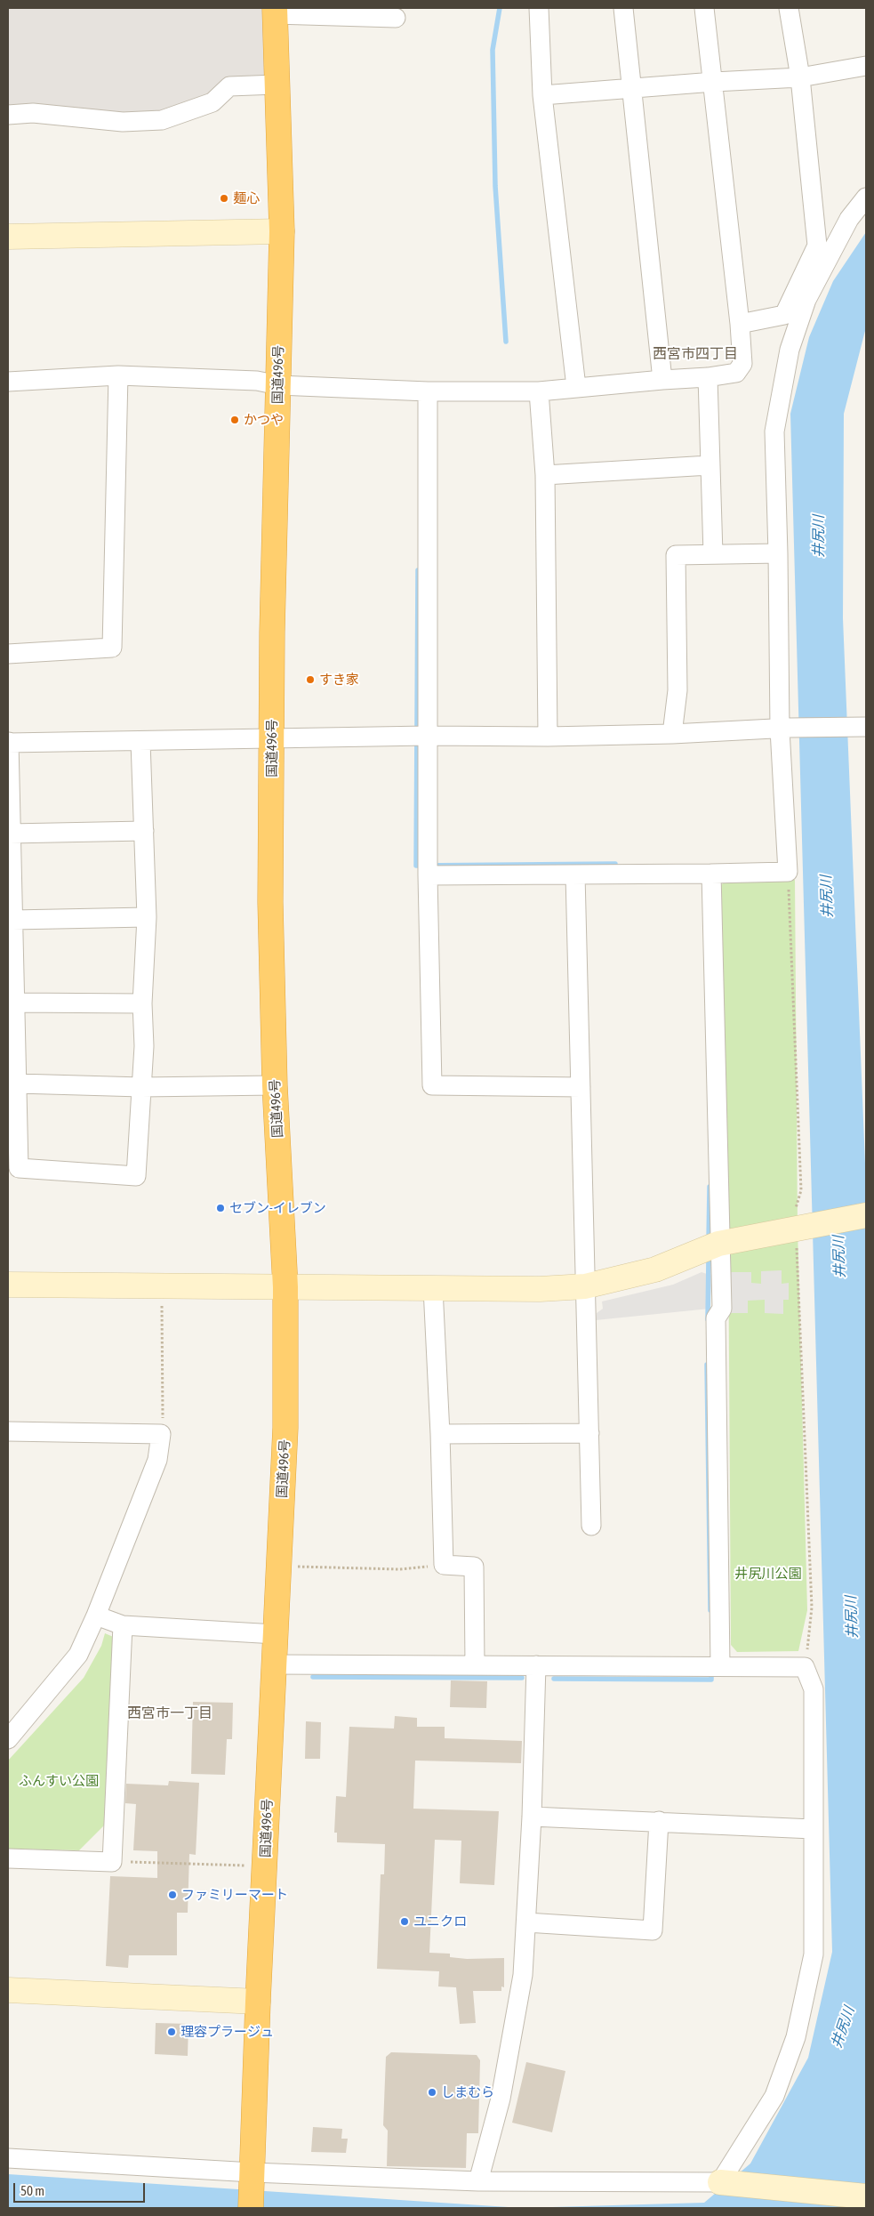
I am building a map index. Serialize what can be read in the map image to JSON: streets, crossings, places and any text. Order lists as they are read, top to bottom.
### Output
{
  "streets": {
    "highway": ["国道496号"]
  },
  "districts": ["西宮市四丁目", "西宮市一丁目"],
  "water": ["井尻川"],
  "parks": ["井尻川公園", "ふんすい公園"],
  "places": [
    "麺心",
    "かつや",
    "すき家",
    "セブン-イレブン",
    "ファミリーマート",
    "ユニクロ",
    "理容プラージュ",
    "しまむら"
  ],
  "scale_bar": "50 m"
}
